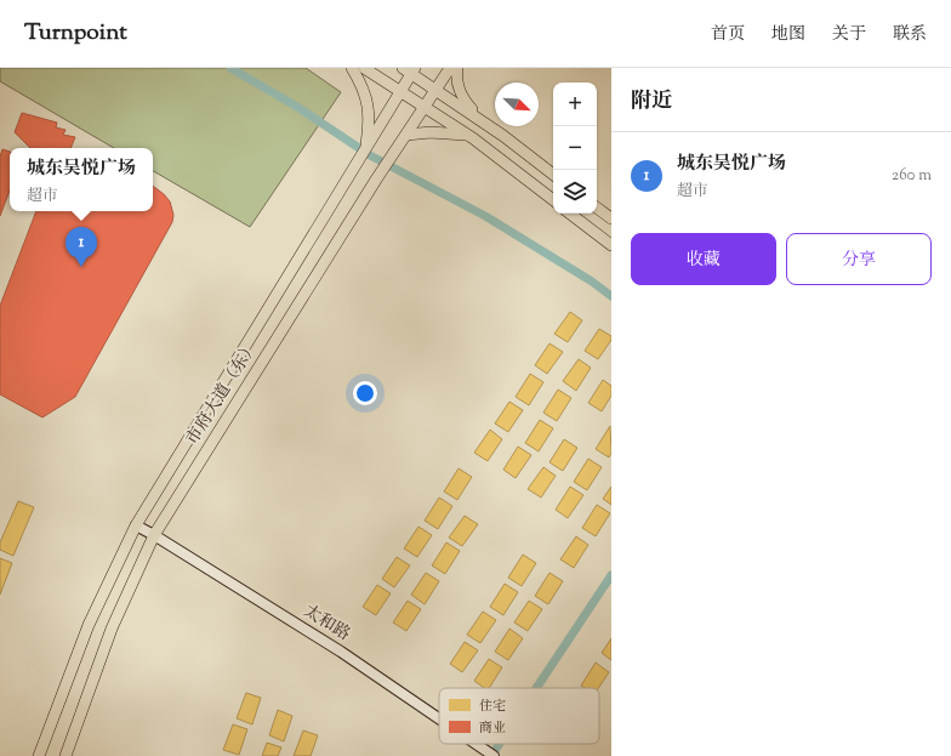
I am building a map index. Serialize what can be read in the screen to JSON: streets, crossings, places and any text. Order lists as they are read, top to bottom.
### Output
{
  "streets": {
    "main road": ["市府大道（东）"],
    "street": ["太和路"]
  },
  "crossings": [
    ["市府大道（东）", "太和路"]
  ],
  "legend": ["住宅", "商业"],
  "north": "bottom right",
  "page": {
    "header": "Turnpoint",
    "nav": [
      "首页",
      "地图",
      "关于",
      "联系"
    ],
    "heading": "附近",
    "map_buttons": ["+", "−"],
    "list": [
      {
        "mark": "1",
        "name": "城东吴悦广场",
        "note": "超市",
        "value": "260 m"
      }
    ],
    "popup": ["城东吴悦广场", "超市"],
    "buttons": ["收藏", "分享"],
    "pins": "1"
  }
}
